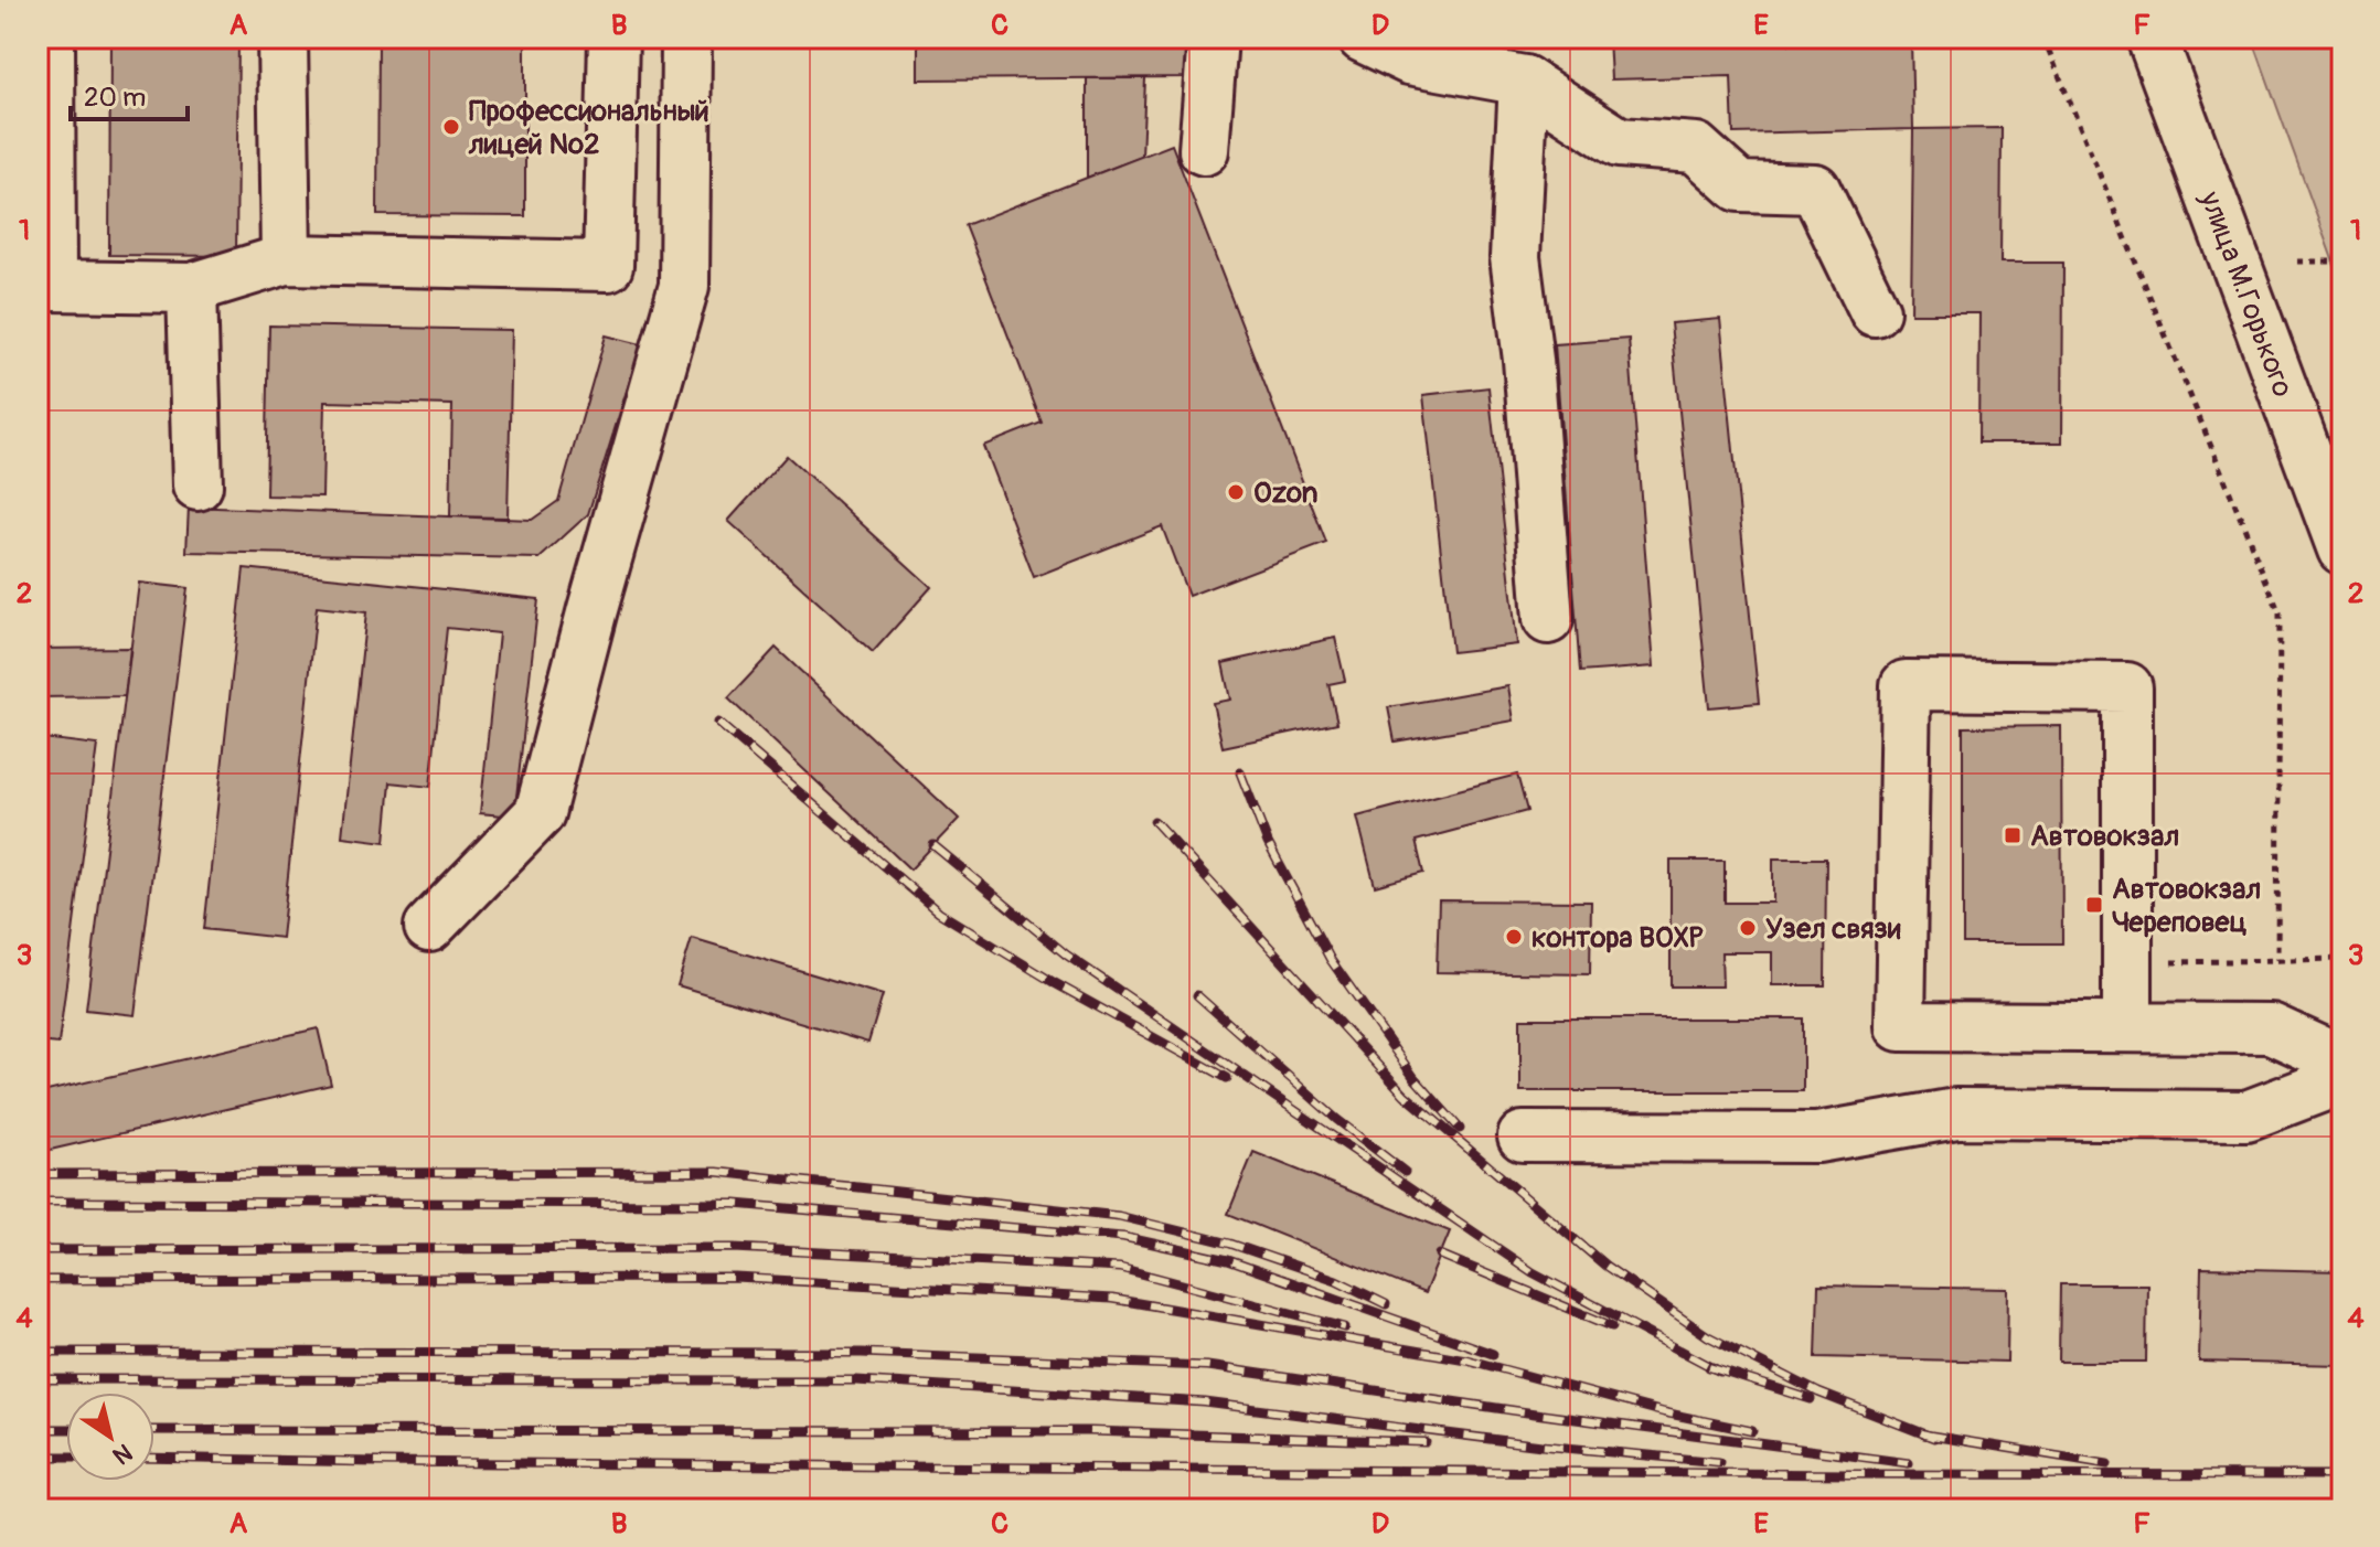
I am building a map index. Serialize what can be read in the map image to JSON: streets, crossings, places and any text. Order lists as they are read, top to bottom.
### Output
{
  "streets": {
    "street": ["улица М.Горького"]
  },
  "places": {
    "other": [
      "Профессиональный лицей №2",
      "Ozon",
      "Узел связи",
      "контора ВОХР"
    ],
    "transit": ["Автовокзал", "Автовокзал Череповец"]
  },
  "scale_bar": "20 m",
  "north": "bottom right",
  "grid": {
    "columns": [
      "A",
      "B",
      "C",
      "D",
      "E",
      "F"
    ],
    "rows": [
      "1",
      "2",
      "3",
      "4"
    ]
  }
}
